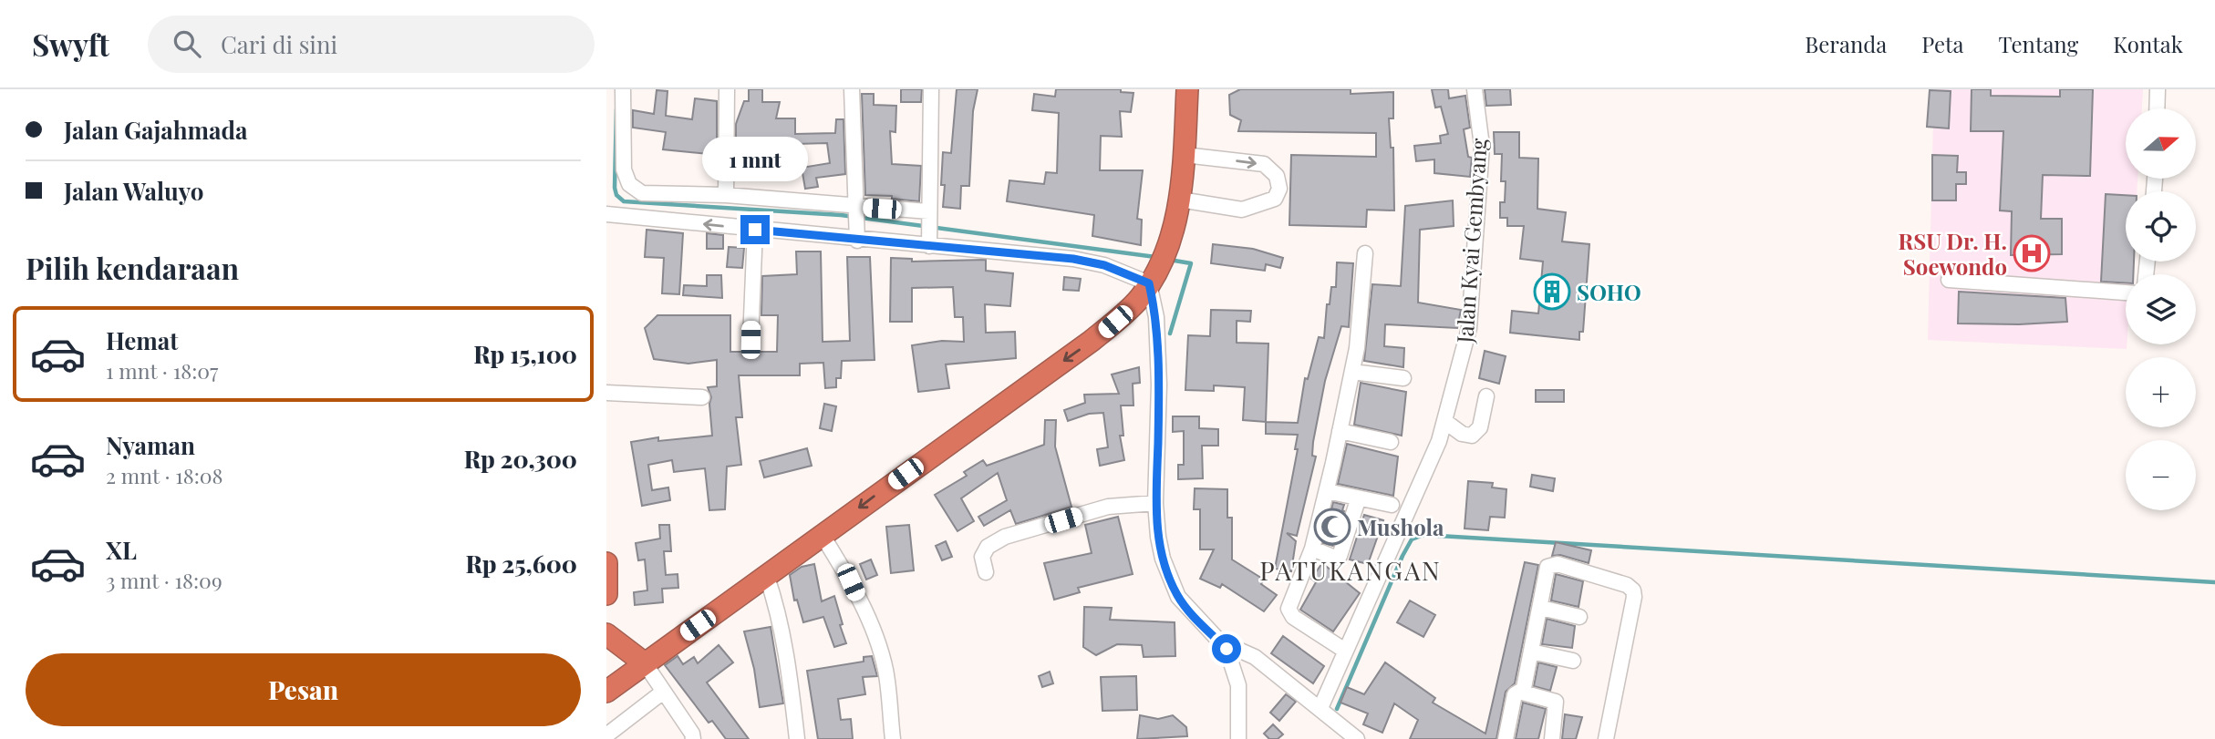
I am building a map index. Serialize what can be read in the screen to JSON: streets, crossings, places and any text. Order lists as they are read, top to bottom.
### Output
{
  "streets": {
    "street": ["Jalan Kyai Gembyang"]
  },
  "districts": ["PATUKANGAN"],
  "places": {
    "hospital": ["RSU Dr. H. Soewondo"],
    "building": ["SOHO"],
    "mosque": ["Mushola"]
  },
  "north": "right",
  "page": {
    "header": "Swyft",
    "search": "Cari di sini",
    "nav": [
      "Beranda",
      "Peta",
      "Tentang",
      "Kontak"
    ],
    "banner": ["Jalan Gajahmada", "Jalan Waluyo"],
    "map_buttons": ["+", "−"],
    "bubble": "1 mnt",
    "heading": "Pilih kendaraan",
    "list": [
      {
        "name": "Hemat",
        "note": "1 mnt · 18:07",
        "value": "Rp 15,100"
      },
      {
        "name": "Nyaman",
        "note": "2 mnt · 18:08",
        "value": "Rp 20,300"
      },
      {
        "name": "XL",
        "note": "3 mnt · 18:09",
        "value": "Rp 25,600"
      }
    ],
    "buttons": "Pesan"
  }
}
